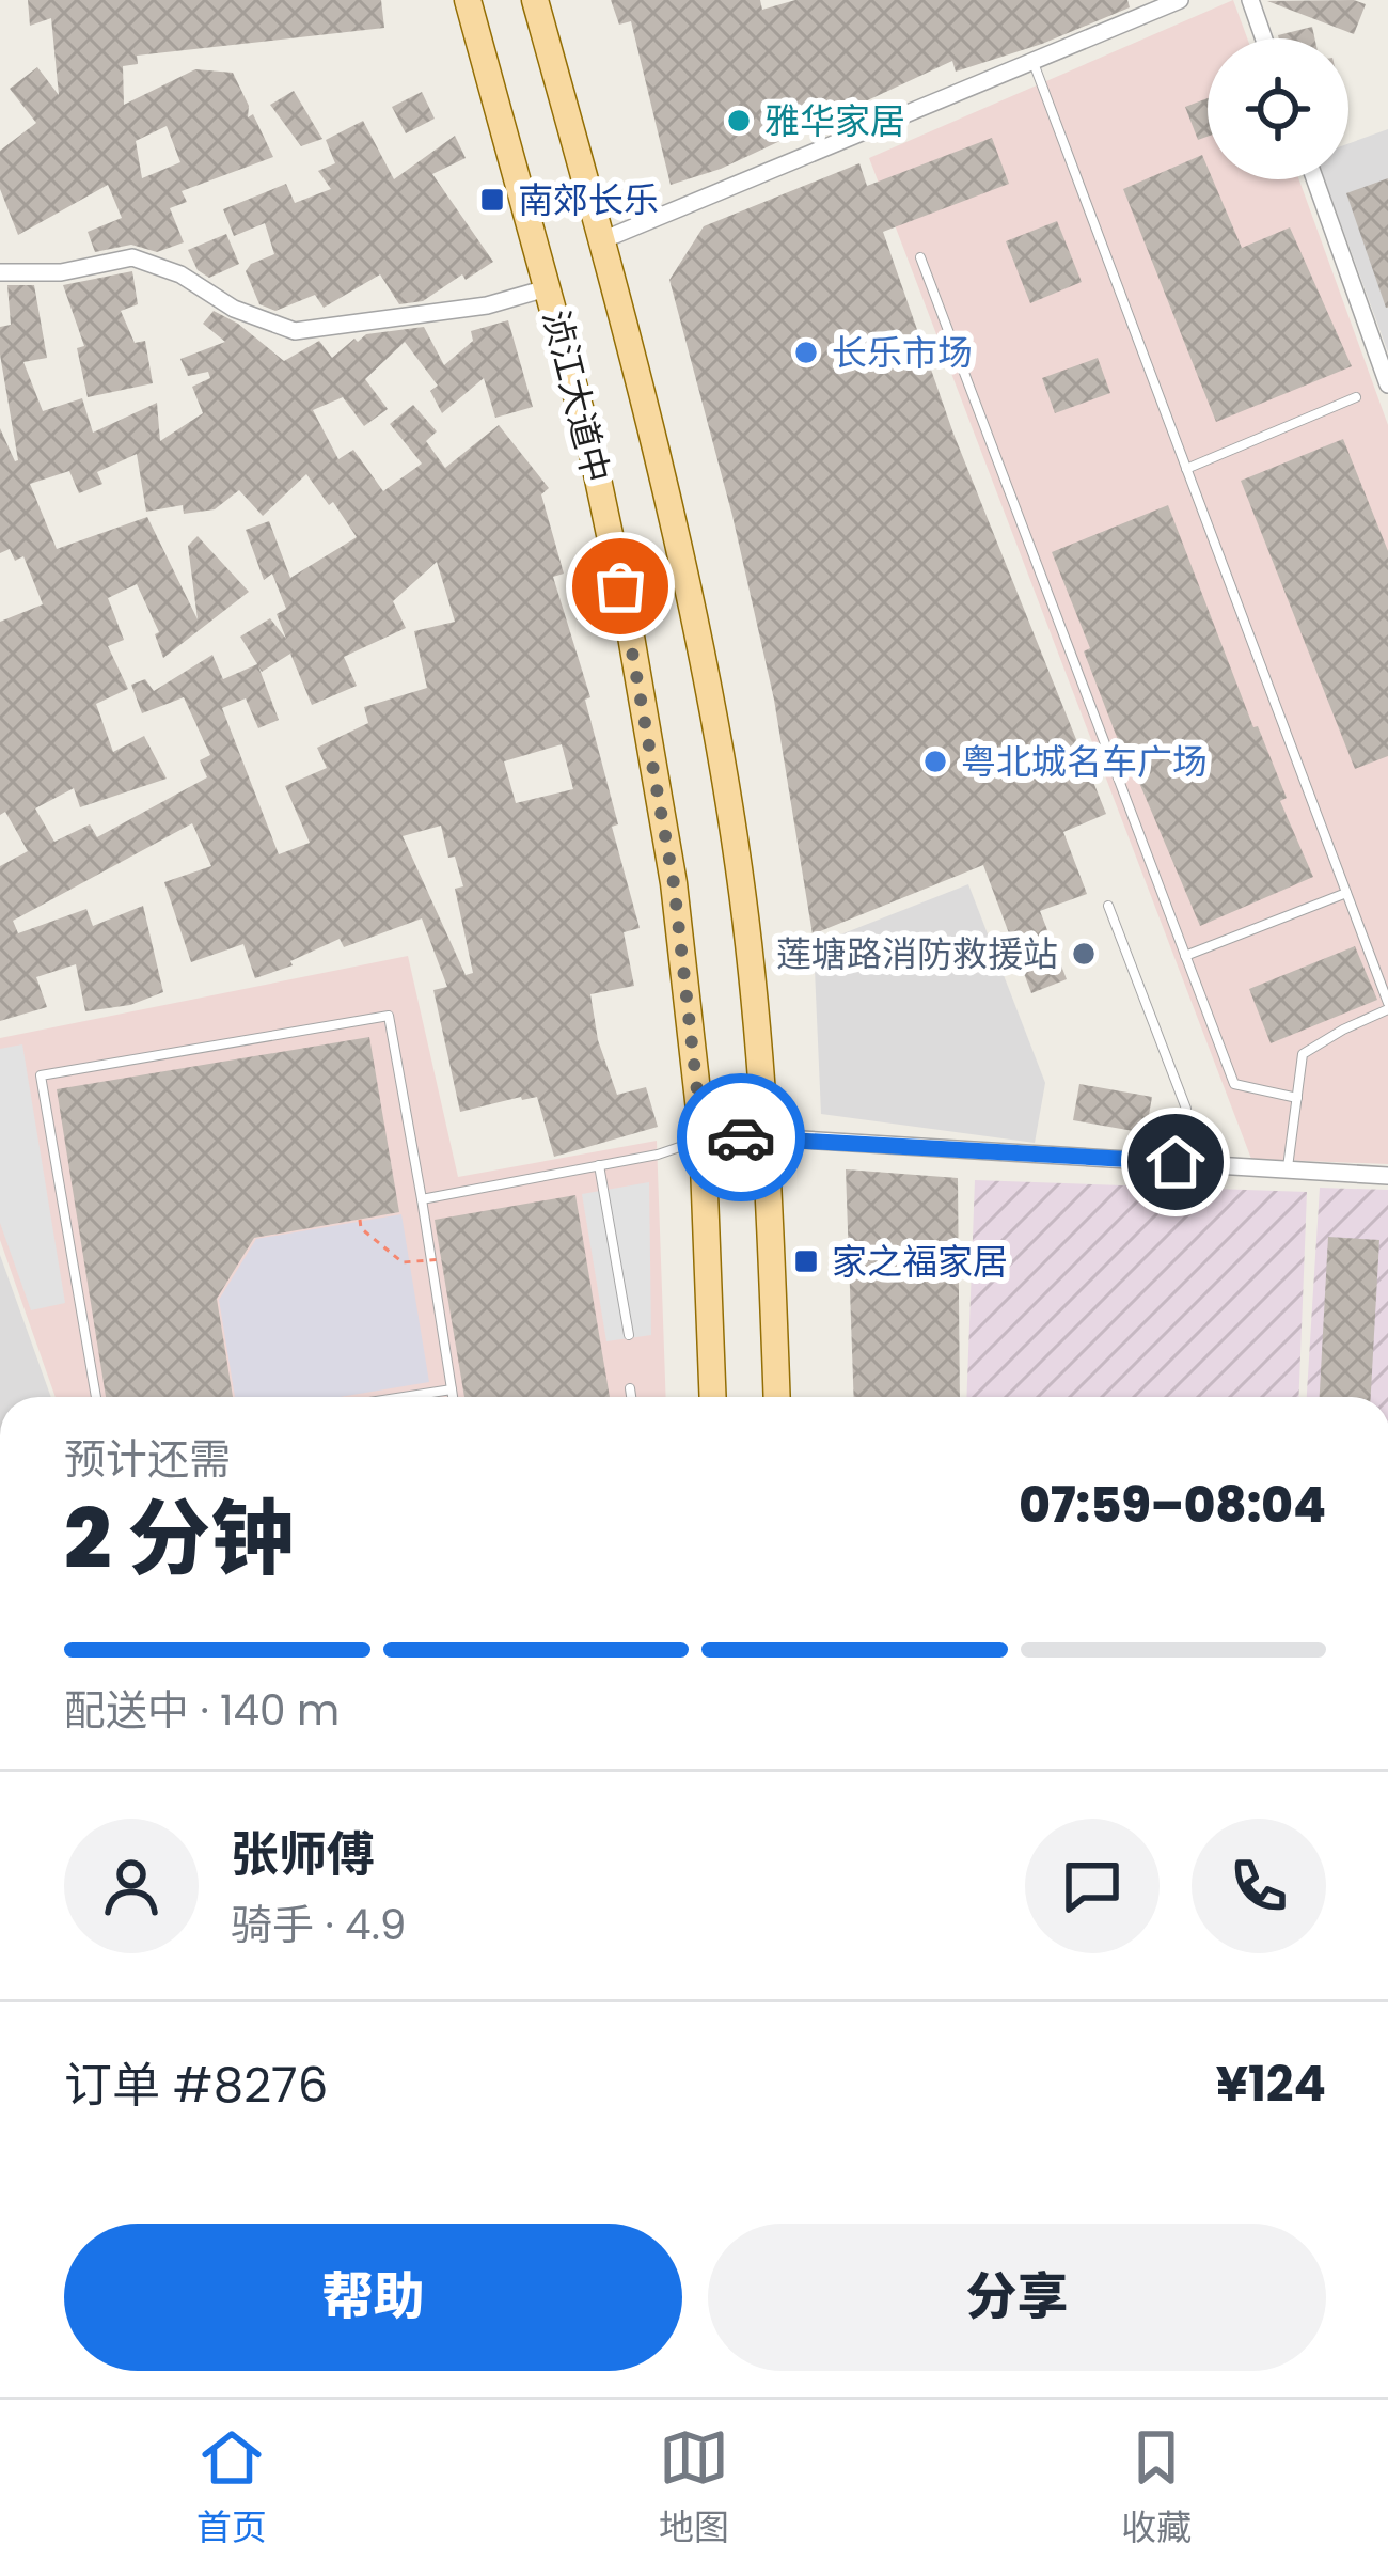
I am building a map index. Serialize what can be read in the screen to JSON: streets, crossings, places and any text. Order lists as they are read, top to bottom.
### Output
{
  "streets": {
    "main road": ["浈江大道中"]
  },
  "places": {
    "other": [
      "雅华家居",
      "长乐市场",
      "粤北城名车广场",
      "莲塘路消防救援站"
    ],
    "transit": ["南郊长乐", "家之福家居"]
  },
  "page": {
    "heading": ["2 分钟", "预计还需", "07:59–08:04"],
    "panel": [
      "张师傅",
      "骑手 · 4.9",
      "订单 #8276",
      "¥124"
    ],
    "bar": "配送中 · 140 m",
    "buttons": ["帮助", "分享"],
    "tabs": ["首页", "地图", "收藏"]
  }
}
